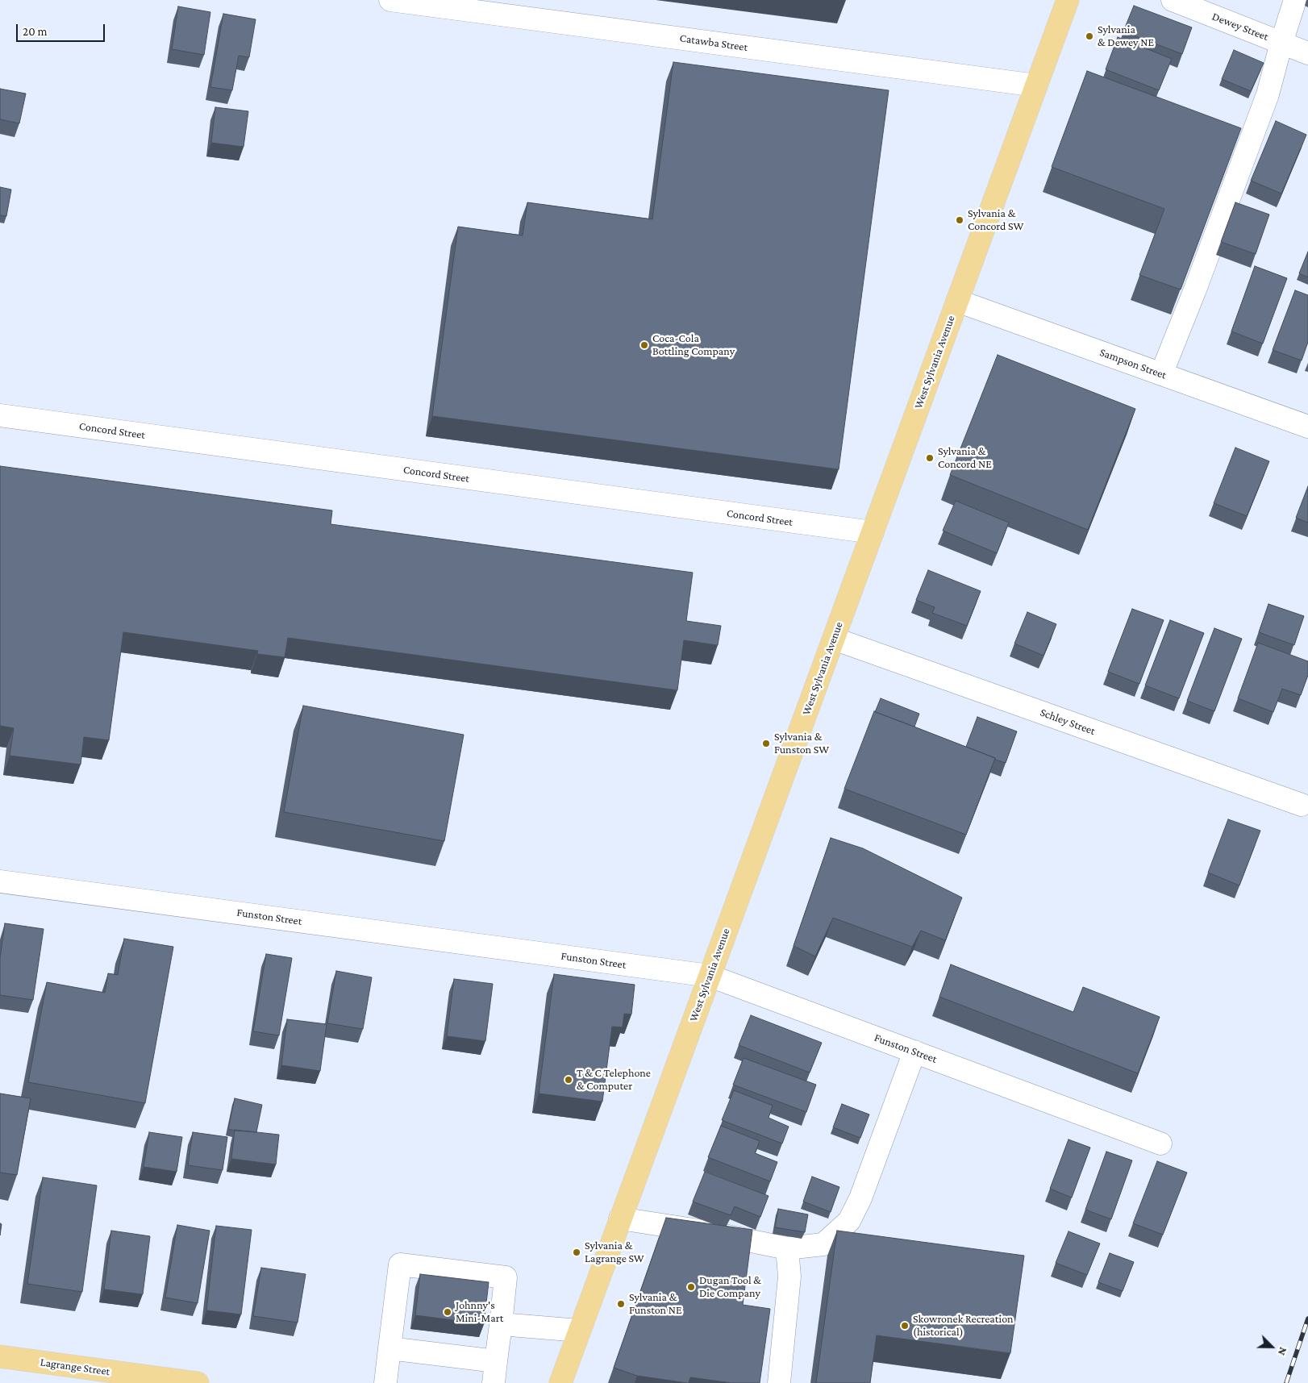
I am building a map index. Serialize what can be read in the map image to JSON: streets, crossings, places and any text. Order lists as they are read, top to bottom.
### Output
{
  "streets": {
    "main road": ["West Sylvania Avenue", "Lagrange Street"],
    "street": [
      "Dewey Street",
      "Catawba Street",
      "Sampson Street",
      "Concord Street",
      "Schley Street",
      "Funston Street"
    ]
  },
  "crossings": [
    ["Catawba Street", "West Sylvania Avenue"],
    ["West Sylvania Avenue", "Sampson Street"],
    ["West Sylvania Avenue", "Concord Street"],
    ["West Sylvania Avenue", "Schley Street"],
    ["West Sylvania Avenue", "Funston Street"]
  ],
  "places": [
    "Sylvania & Dewey NE",
    "Sylvania & Concord SW",
    "Coca-Cola Bottling Company",
    "Sylvania & Concord NE",
    "Sylvania & Funston SW",
    "T & C Telephone & Computer",
    "Sylvania & Lagrange SW",
    "Dugan Tool & Die Company",
    "Sylvania & Funston NE",
    "Johnny's Mini-Mart",
    "Skowronek Recreation (historical)"
  ],
  "scale_bar": "20 m",
  "north": "bottom right"
}
